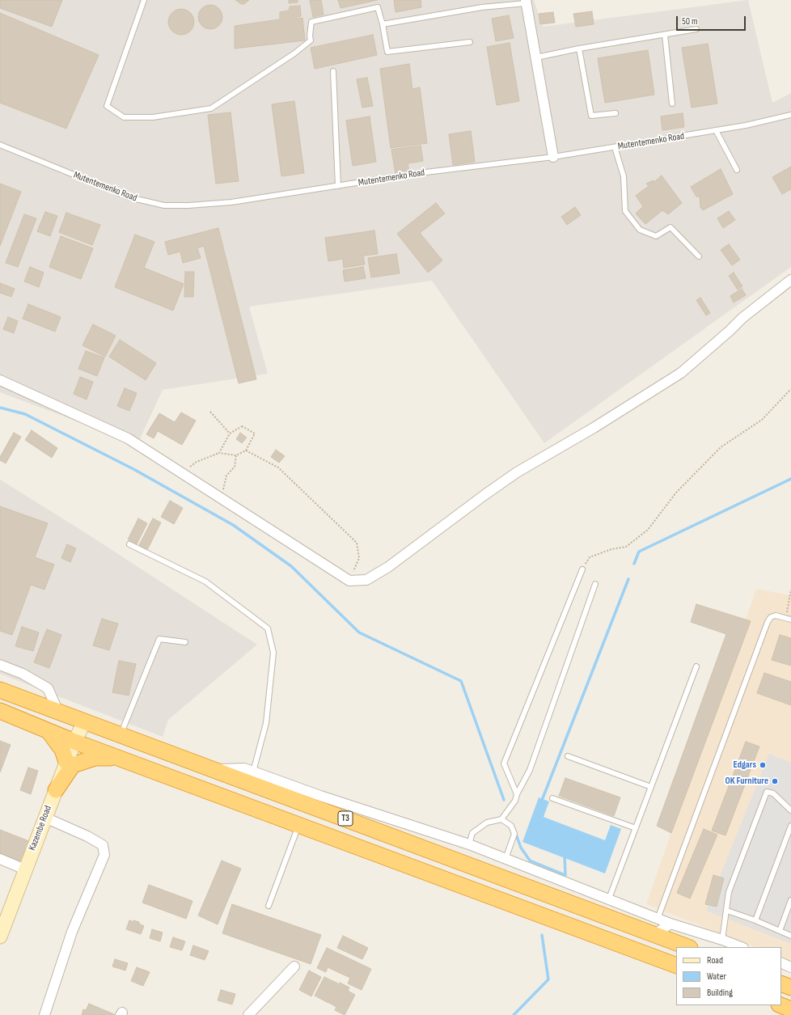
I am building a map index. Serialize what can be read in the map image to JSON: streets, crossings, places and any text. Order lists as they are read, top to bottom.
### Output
{
  "streets": {
    "highway": ["T3"],
    "main road": ["Kazembe Road"],
    "lane": ["Mutentemenko Road"]
  },
  "crossings": [
    ["T3", "Kazembe Road"]
  ],
  "places": ["Edgars", "OK Furniture"],
  "legend": ["Road", "Water", "Building"],
  "scale_bar": "50 m"
}
